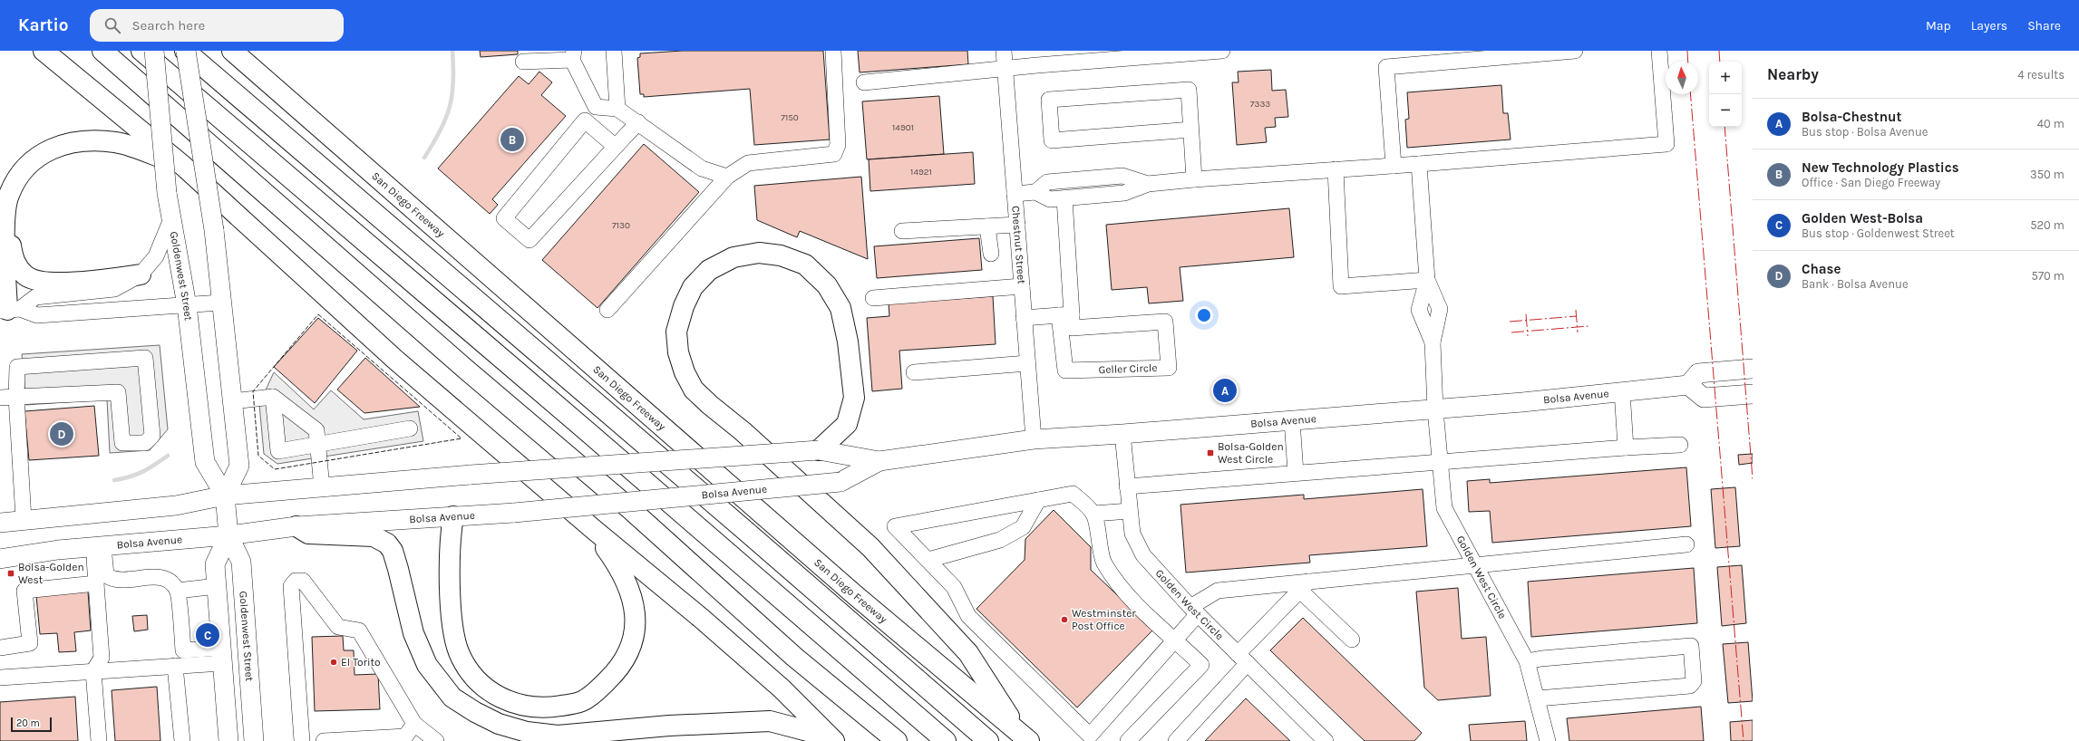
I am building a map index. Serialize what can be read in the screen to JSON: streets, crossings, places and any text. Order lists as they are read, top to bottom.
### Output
{
  "streets": {
    "highway": ["San Diego Freeway"],
    "main road": ["Goldenwest Street", "Bolsa Avenue"],
    "street": ["Chestnut Street", "Geller Circle", "Golden West Circle"]
  },
  "crossings": [
    ["Chestnut Street", "Bolsa Avenue"],
    ["Goldenwest Street", "Bolsa Avenue"],
    ["Bolsa Avenue", "Golden West Circle"]
  ],
  "places": {
    "transit": ["Bolsa-Golden West Circle", "Bolsa-Golden West"],
    "other": ["Westminster Post Office", "El Torito"]
  },
  "house_numbers": [
    "7333",
    "7150",
    "14901",
    "14921",
    "7130"
  ],
  "scale_bar": "20 m",
  "north": "top",
  "page": {
    "header": "Kartio",
    "search": "Search here",
    "nav": ["Map", "Layers", "Share"],
    "heading": ["Nearby", "4 results"],
    "map_buttons": ["+", "−"],
    "list": [
      {
        "mark": "A",
        "name": "Bolsa-Chestnut",
        "note": "Bus stop · Bolsa Avenue",
        "value": "40 m"
      },
      {
        "mark": "B",
        "name": "New Technology Plastics",
        "note": "Office · San Diego Freeway",
        "value": "350 m"
      },
      {
        "mark": "C",
        "name": "Golden West-Bolsa",
        "note": "Bus stop · Goldenwest Street",
        "value": "520 m"
      },
      {
        "mark": "D",
        "name": "Chase",
        "note": "Bank · Bolsa Avenue",
        "value": "570 m"
      }
    ],
    "pins": [
      "B",
      "A",
      "D",
      "C"
    ],
    "scale": "20 m"
  }
}
